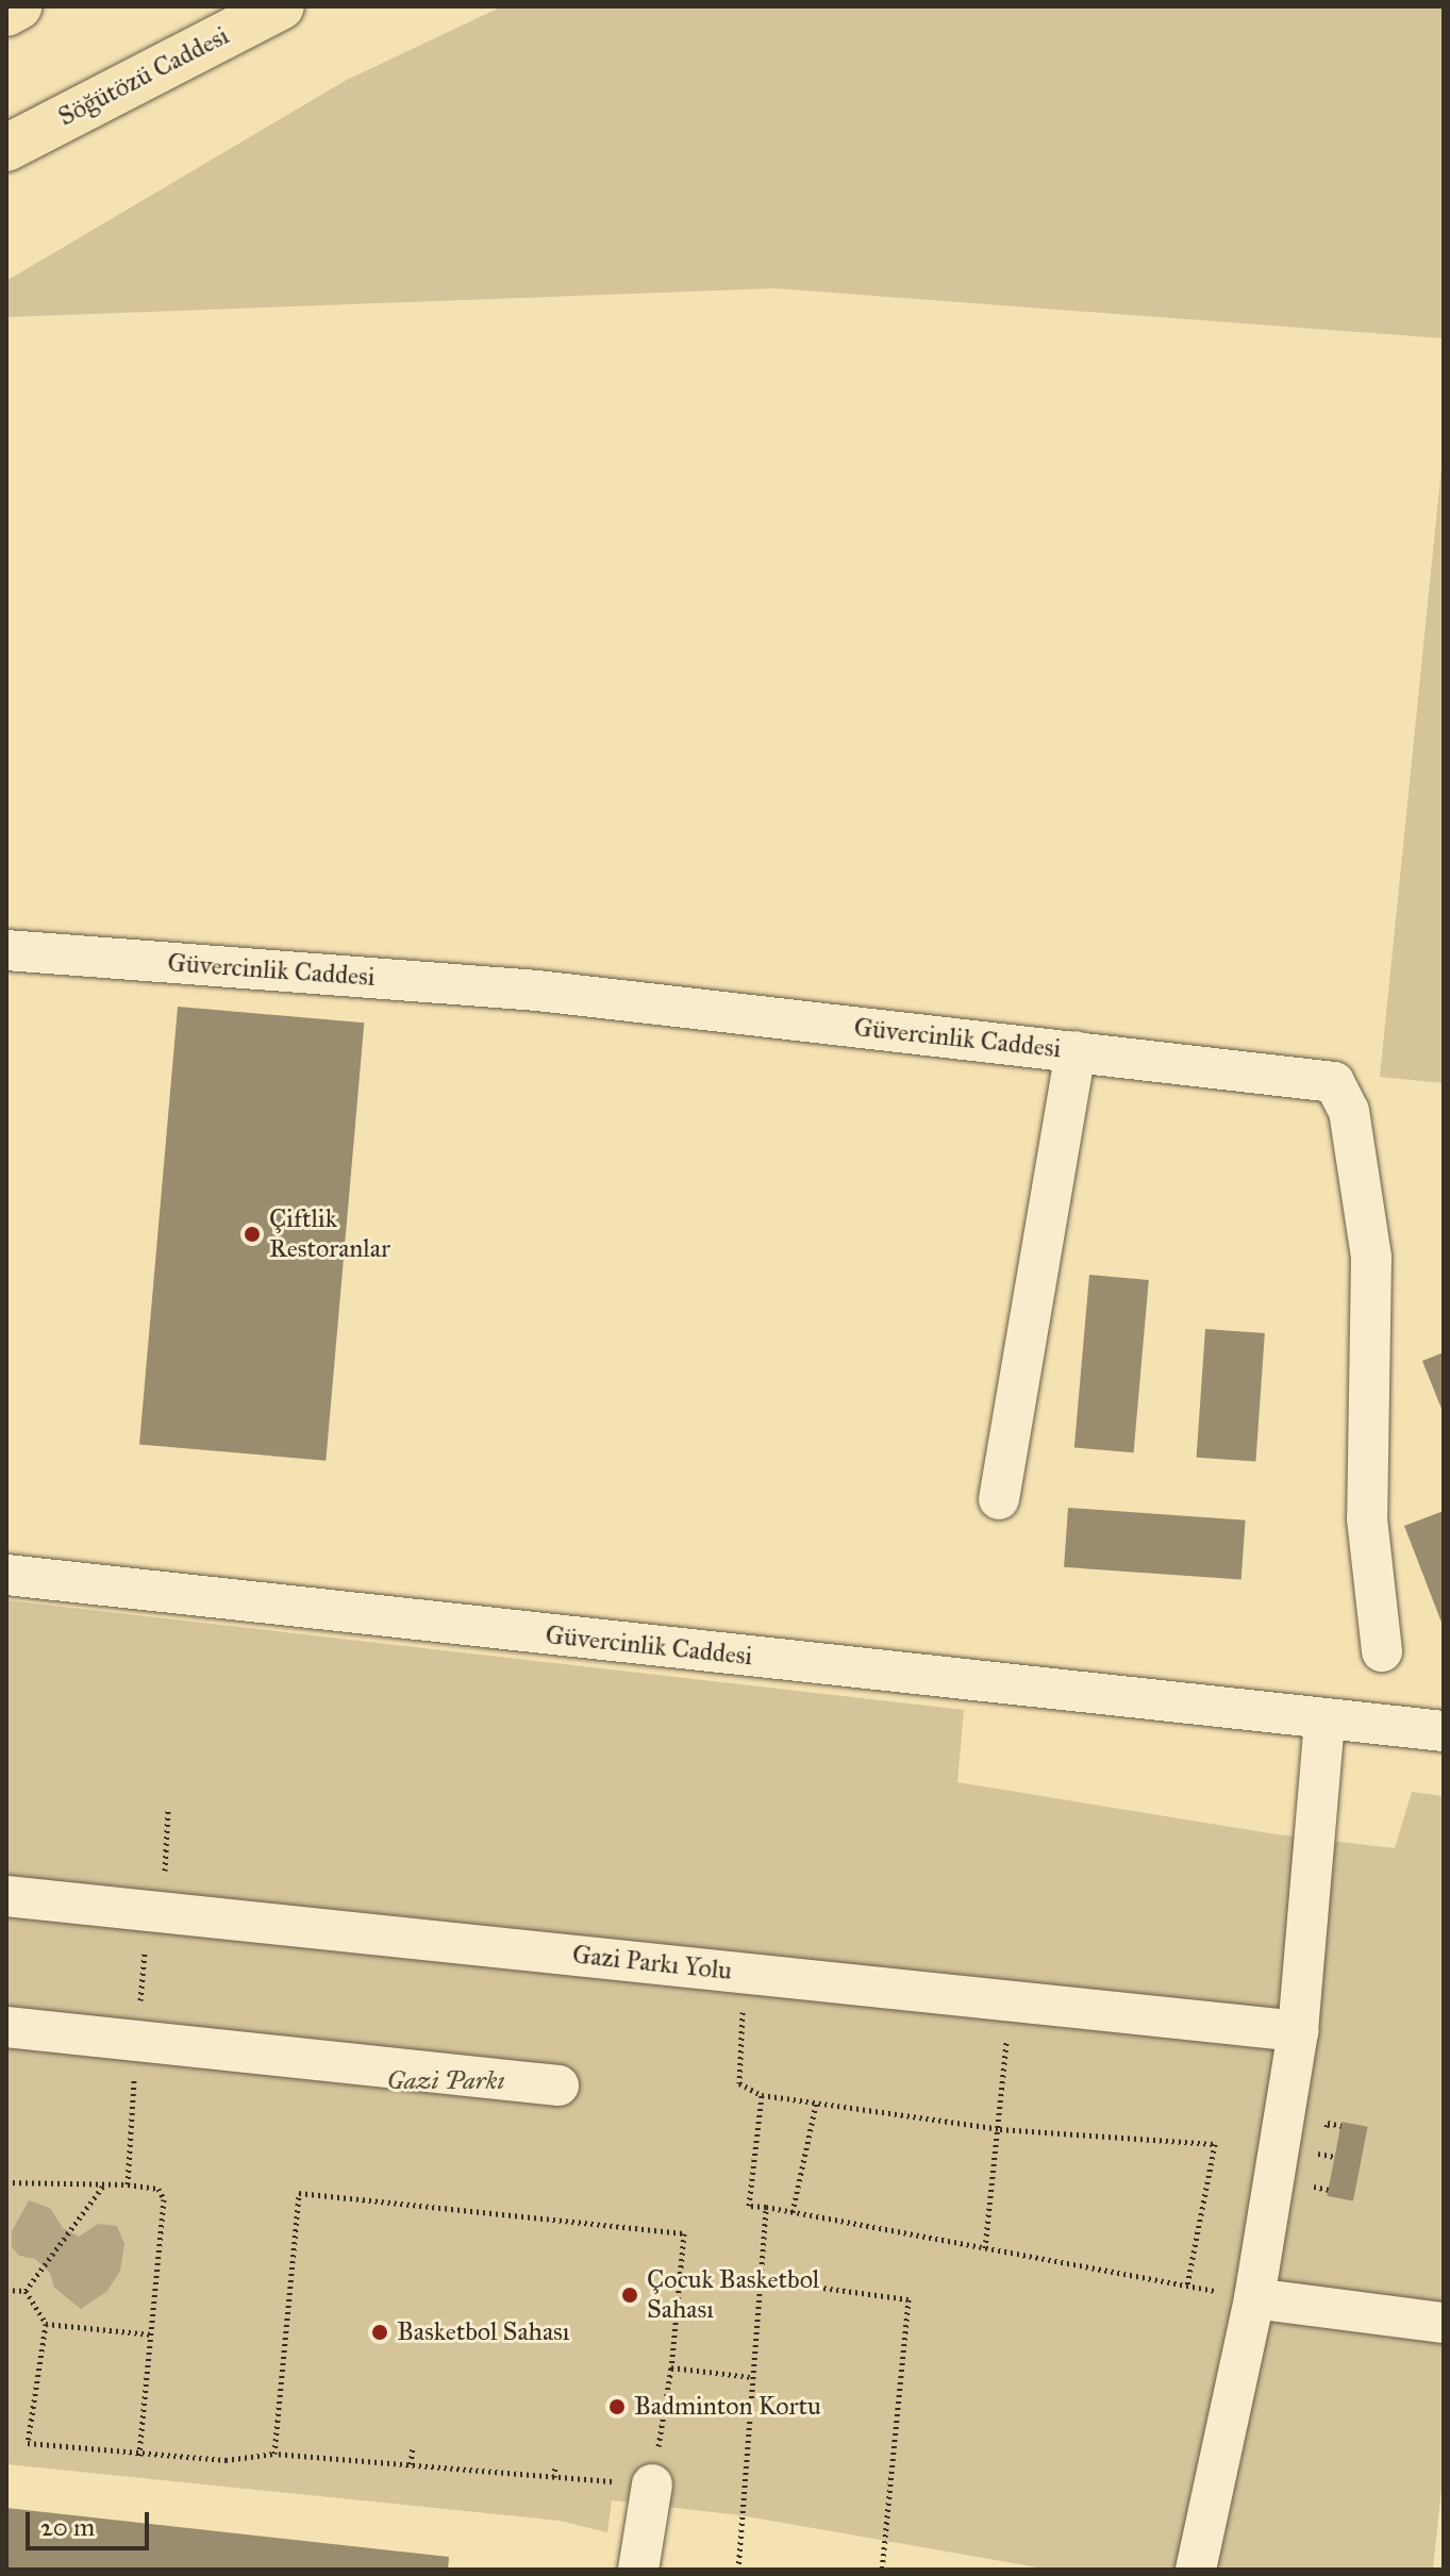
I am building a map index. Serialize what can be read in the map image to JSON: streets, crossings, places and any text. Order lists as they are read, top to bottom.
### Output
{
  "streets": {
    "main road": ["Söğütözü Caddesi"],
    "street": ["Güvercinlik Caddesi", "Gazi Parkı Yolu"]
  },
  "parks": ["Gazi Parkı"],
  "places": [
    "Çiftlik Restoranlar",
    "Çocuk Basketbol Sahası",
    "Basketbol Sahası",
    "Badminton Kortu"
  ],
  "scale_bar": "20 m"
}
